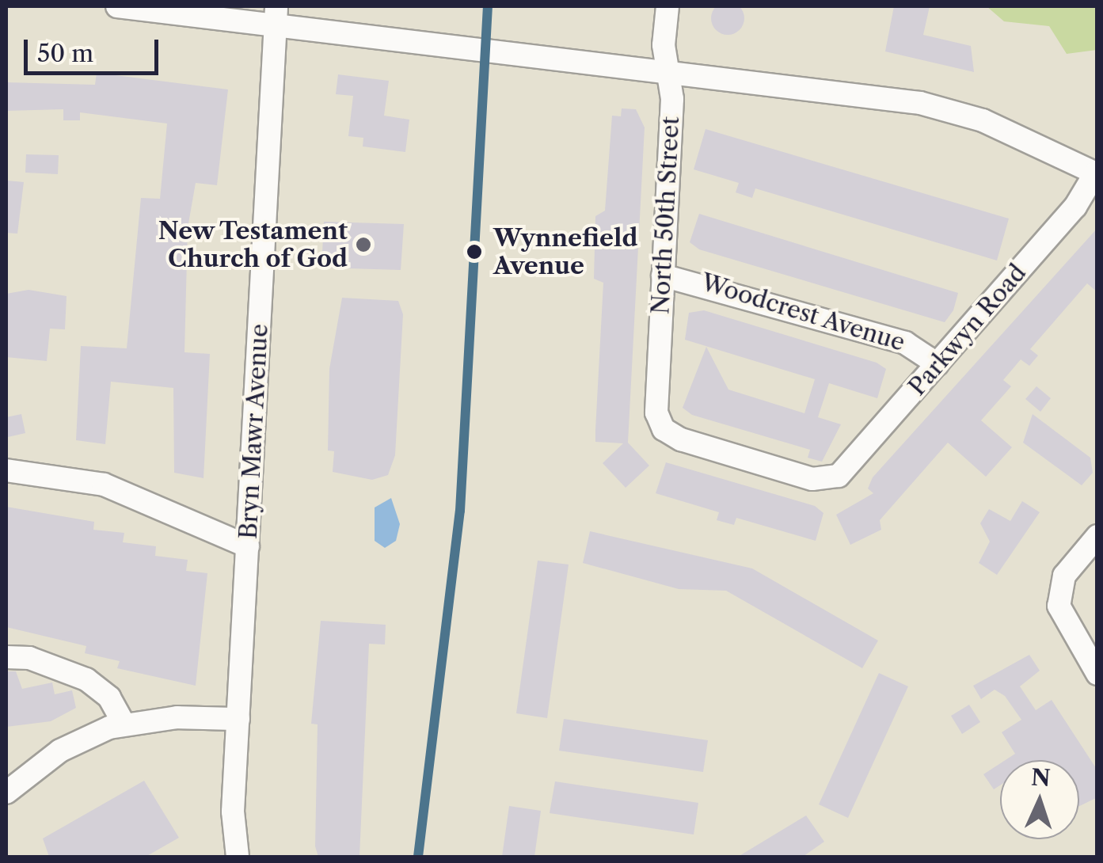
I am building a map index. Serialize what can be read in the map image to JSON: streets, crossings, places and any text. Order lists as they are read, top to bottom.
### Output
{
  "streets": {
    "street": [
      "North 50th Street",
      "Woodcrest Avenue",
      "Parkwyn Road",
      "Bryn Mawr Avenue"
    ]
  },
  "crossings": [
    ["North 50th Street", "Woodcrest Avenue"],
    ["North 50th Street", "Parkwyn Road"],
    ["Woodcrest Avenue", "Parkwyn Road"]
  ],
  "places": ["New Testament Church of God", "Wynnefield Avenue"],
  "scale_bar": "50 m",
  "north": "top"
}
